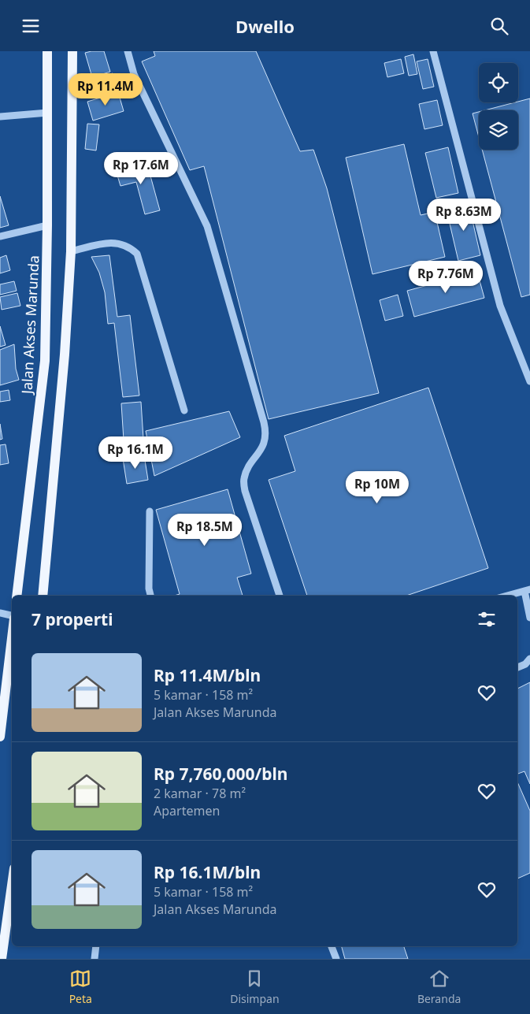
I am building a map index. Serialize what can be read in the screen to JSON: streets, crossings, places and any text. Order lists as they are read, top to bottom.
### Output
{
  "streets": {
    "main road": ["Jalan Akses Marunda"]
  },
  "page": {
    "header": "Dwello",
    "price": [
      "Rp 11.4M",
      "Rp 17.6M",
      "Rp 8.63M",
      "Rp 7.76M",
      "Rp 16.1M",
      "Rp 10M",
      "Rp 18.5M"
    ],
    "heading": "7 properti",
    "list": [
      {
        "name": "Rp 11.4M/bln",
        "note": "5 kamar · 158 m² · Jalan Akses Marunda"
      },
      {
        "name": "Rp 7,760,000/bln",
        "note": "2 kamar · 78 m² · Apartemen"
      },
      {
        "name": "Rp 16.1M/bln",
        "note": "5 kamar · 158 m² · Jalan Akses Marunda"
      }
    ],
    "tabs": ["Peta", "Disimpan", "Beranda"]
  }
}
